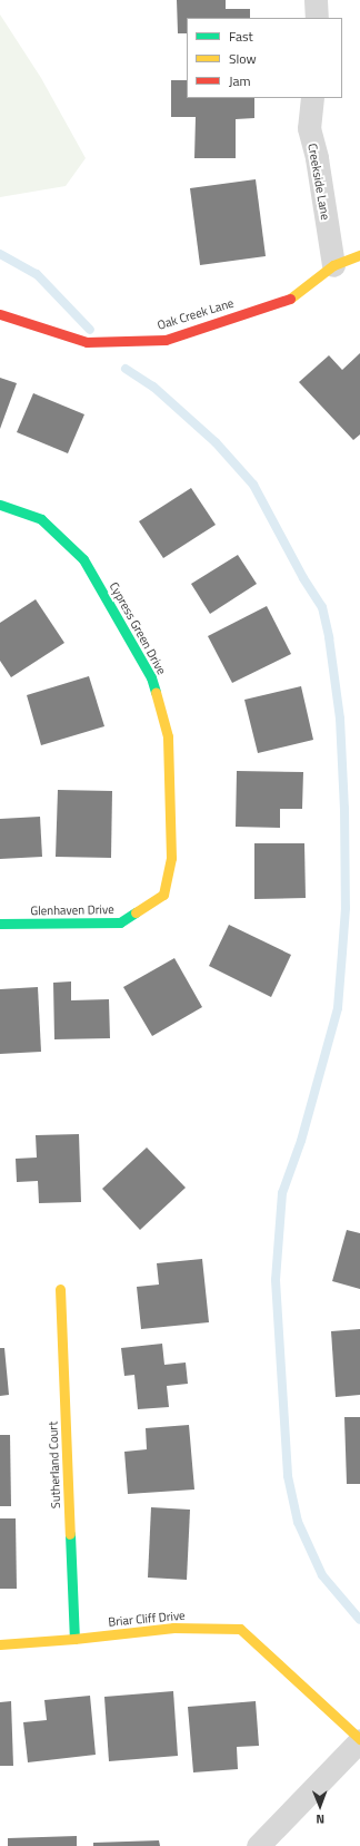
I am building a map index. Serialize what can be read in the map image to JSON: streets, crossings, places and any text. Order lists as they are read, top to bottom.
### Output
{
  "streets": {
    "street": [
      "Creekside Lane",
      "Oak Creek Lane",
      "Cypress Green Drive",
      "Glenhaven Drive",
      "Sutherland Court",
      "Briar Cliff Drive"
    ]
  },
  "crossings": [
    ["Creekside Lane", "Oak Creek Lane"],
    ["Cypress Green Drive", "Glenhaven Drive"],
    ["Sutherland Court", "Briar Cliff Drive"]
  ],
  "legend": ["Fast", "Slow", "Jam"],
  "north": "bottom"
}
